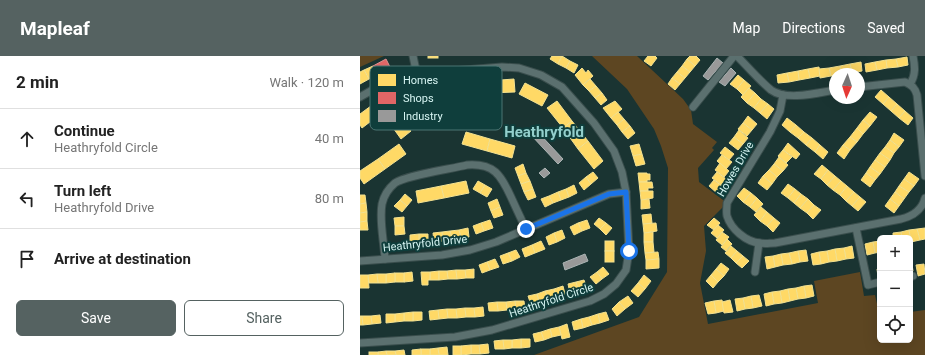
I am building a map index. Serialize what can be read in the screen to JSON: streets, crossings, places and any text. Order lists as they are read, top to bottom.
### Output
{
  "streets": {
    "street": ["Howes Drive", "Heathryfold Drive", "Heathryfold Circle"]
  },
  "crossings": [
    ["Heathryfold Drive", "Heathryfold Circle"]
  ],
  "districts": ["Heathryfold"],
  "legend": ["Homes", "Shops", "Industry"],
  "north": "bottom",
  "page": {
    "header": "Mapleaf",
    "nav": ["Map", "Directions", "Saved"],
    "heading": ["2 min", "Walk · 120 m"],
    "list": [
      ["Continue", "Heathryfold Circle", "40 m"],
      ["Turn left", "Heathryfold Drive", "80 m"],
      "Arrive at destination"
    ],
    "map_buttons": ["+", "−"],
    "buttons": ["Save", "Share"]
  }
}
